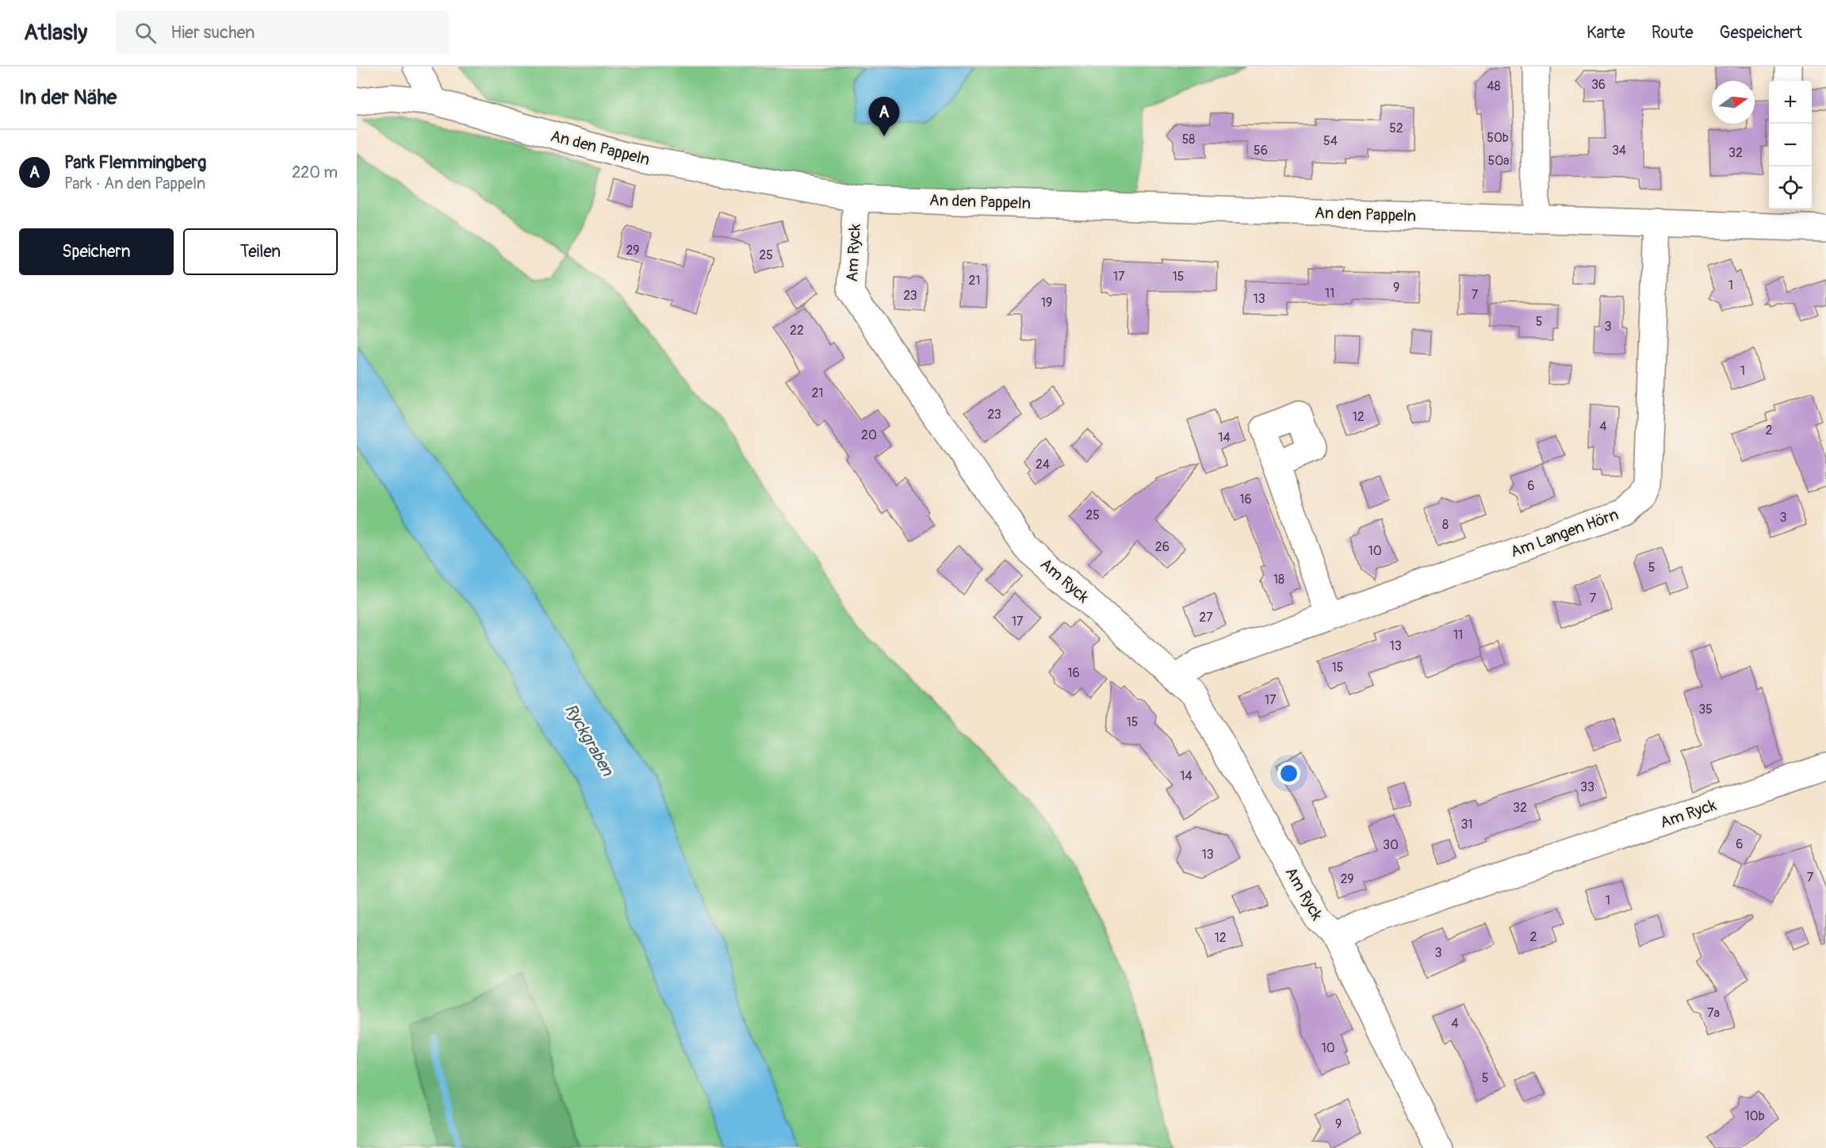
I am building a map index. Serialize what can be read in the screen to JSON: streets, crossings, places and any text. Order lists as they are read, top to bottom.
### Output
{
  "streets": {
    "street": ["An den Pappeln", "Am Ryck", "Am Langen Hörn"]
  },
  "crossings": [
    ["An den Pappeln", "Am Ryck"],
    ["An den Pappeln", "Am Langen Hörn"],
    ["Am Ryck", "Am Langen Hörn"]
  ],
  "water": ["Ryckgraben"],
  "house_numbers": [
    "36",
    "48",
    "52",
    "50b",
    "58",
    "54",
    "56",
    "34",
    "32",
    "50a",
    "29",
    "25",
    "17",
    "15",
    "21",
    "1",
    "9",
    "11",
    "7",
    "23",
    "13",
    "19",
    "5",
    "3",
    "22",
    "1",
    "21",
    "23",
    "12",
    "4",
    "2",
    "20",
    "14",
    "24",
    "6",
    "16",
    "25",
    "3",
    "8",
    "26",
    "10",
    "5",
    "18",
    "7",
    "27",
    "17",
    "11",
    "13",
    "15",
    "16",
    "17",
    "35",
    "15",
    "14",
    "33",
    "32",
    "31",
    "6",
    "30",
    "13",
    "7",
    "29",
    "1",
    "2",
    "12",
    "3",
    "7a",
    "4",
    "10",
    "5",
    "10b",
    "9"
  ],
  "north": "right",
  "page": {
    "header": "Atlasly",
    "search": "Hier suchen",
    "nav": ["Karte", "Route", "Gespeichert"],
    "heading": "In der Nähe",
    "map_buttons": ["+", "−"],
    "pins": "A",
    "list": [
      {
        "mark": "A",
        "name": "Park Flemmingberg",
        "note": "Park · An den Pappeln",
        "value": "220 m"
      }
    ],
    "buttons": ["Speichern", "Teilen"]
  }
}
